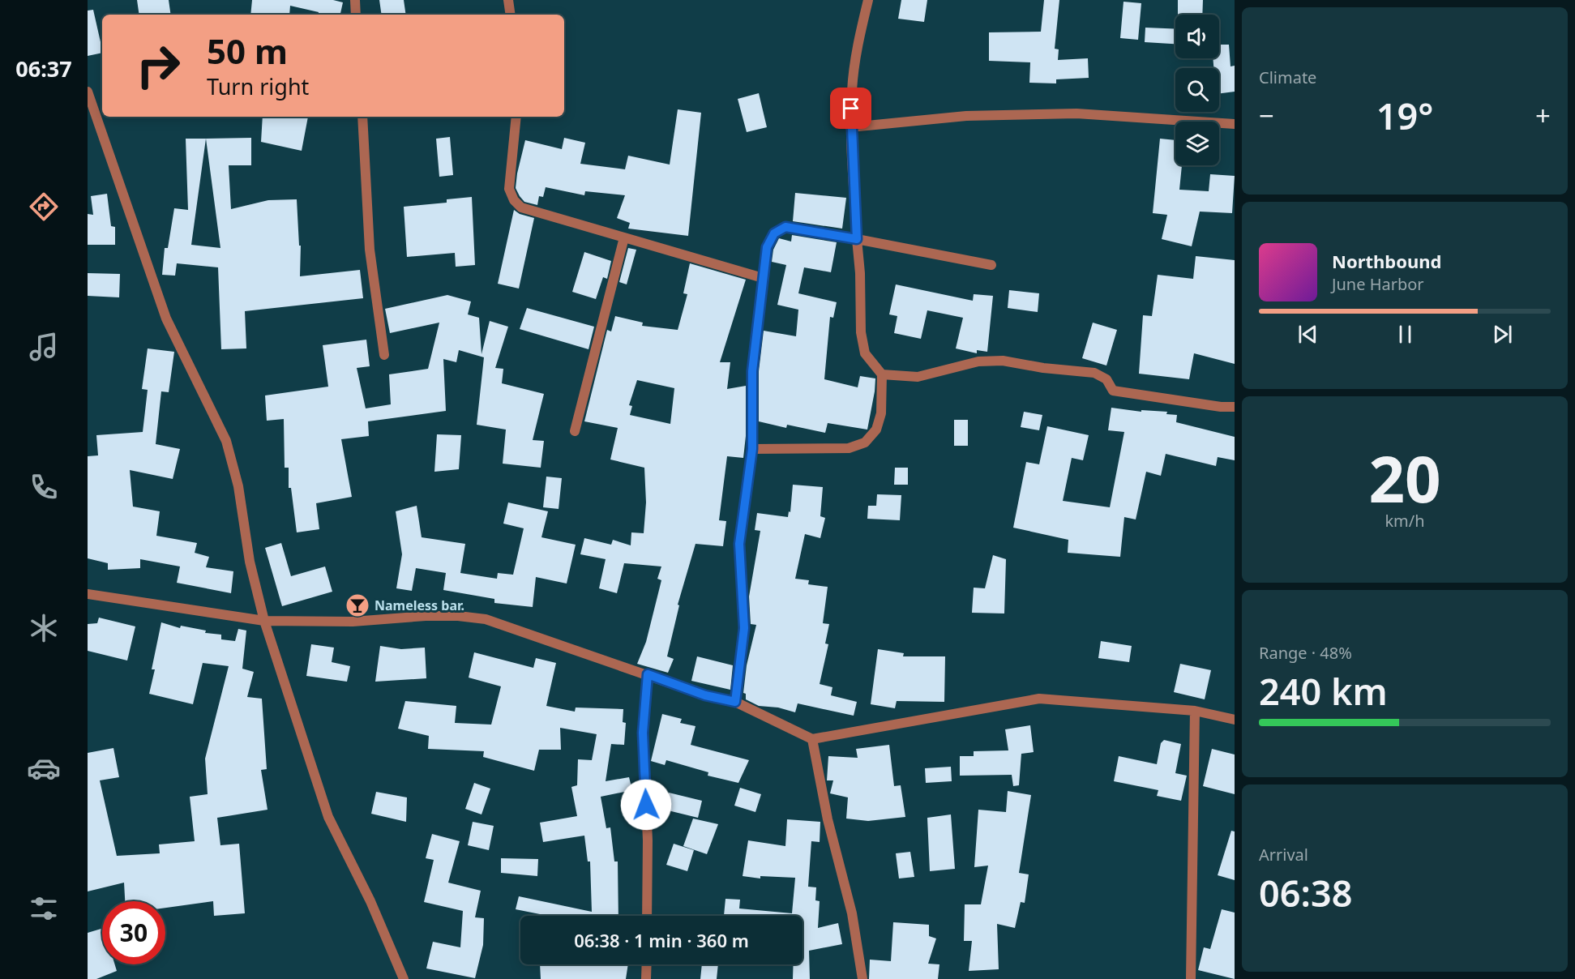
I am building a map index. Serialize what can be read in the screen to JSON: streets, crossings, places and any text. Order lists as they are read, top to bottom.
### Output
{
  "places": {
    "bar": ["Nameless bar."]
  },
  "page": {
    "tabs": "06:37",
    "tile": [
      "Climate",
      ["20", "km/h"],
      ["Range · 48%", "240 km"],
      ["Arrival", "06:38"]
    ],
    "turn": ["50 m", "Turn right"],
    "heat": ["−", "19°", "+"],
    "song": ["Northbound", "June Harbor"],
    "limit": "30",
    "trip": "06:38 · 1 min · 360 m"
  }
}
